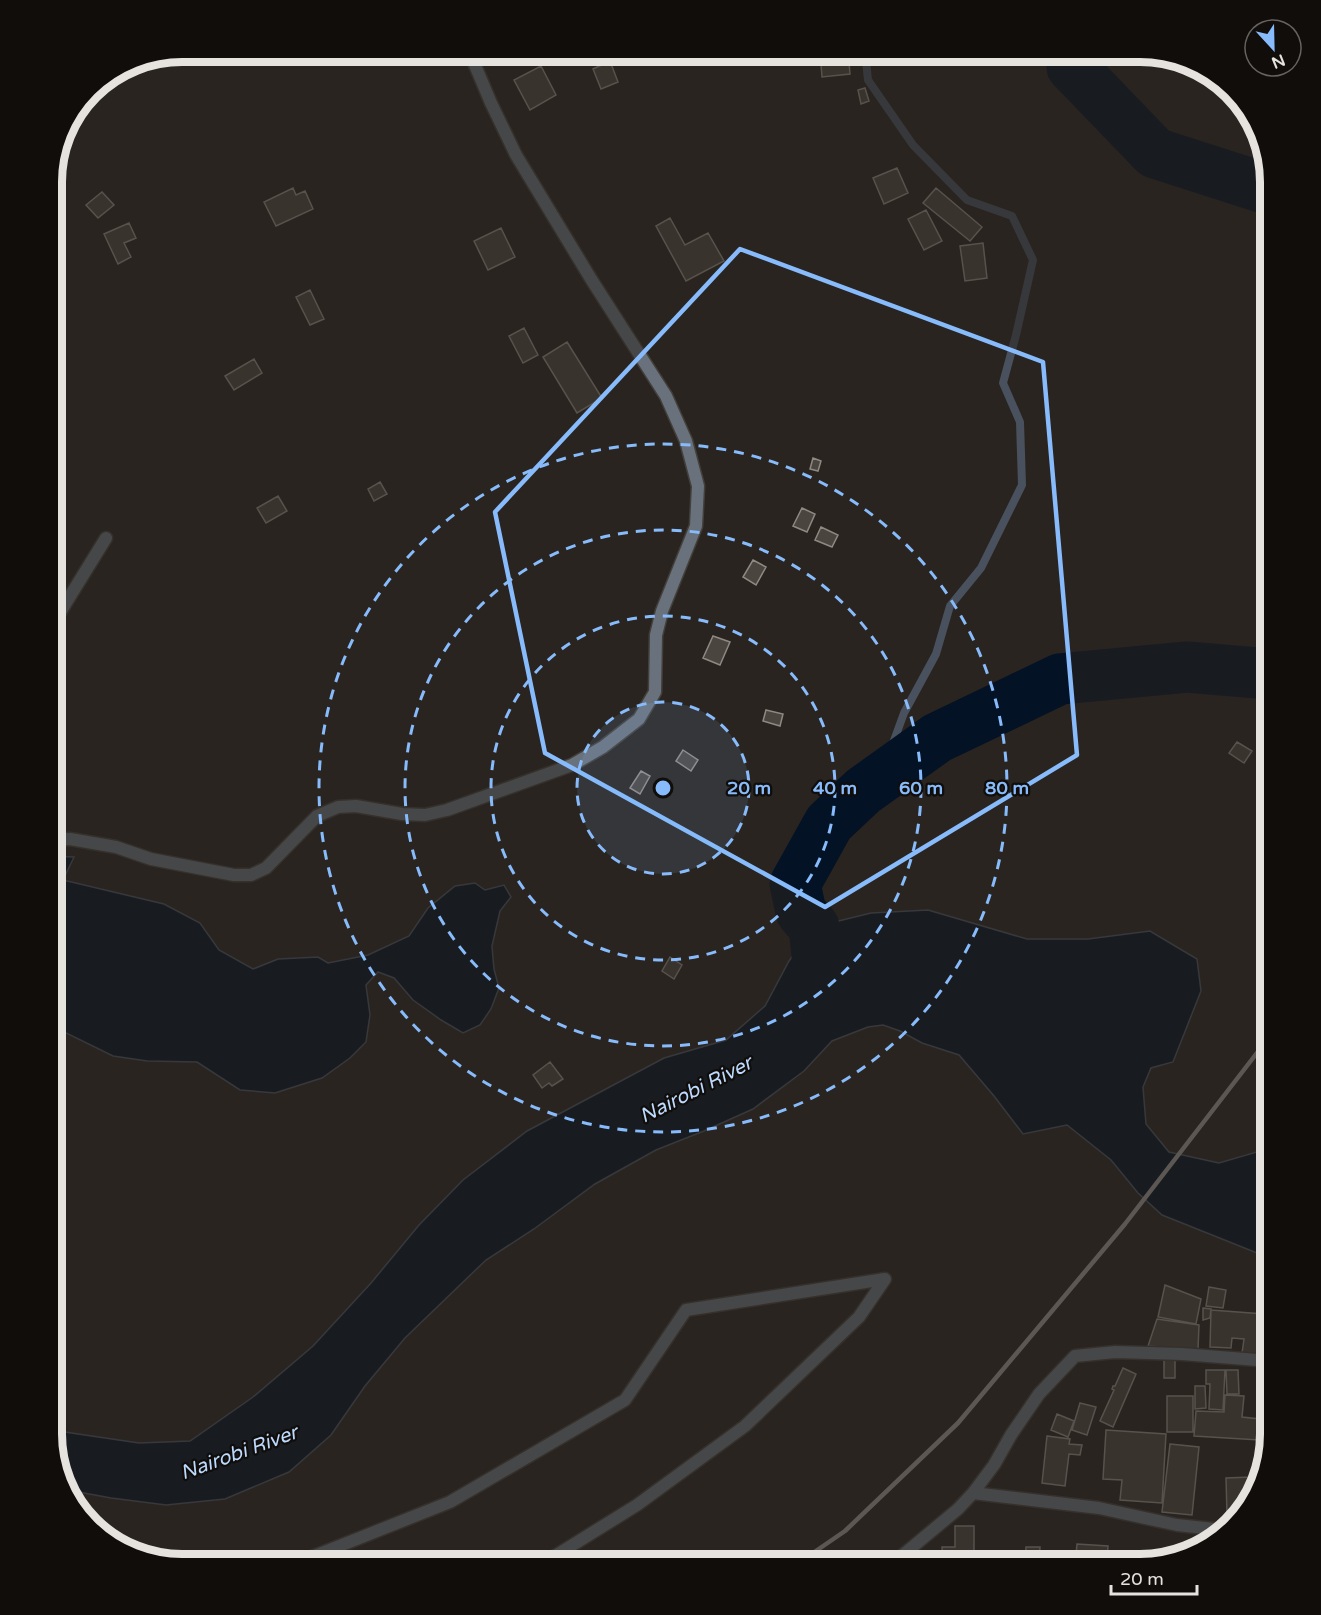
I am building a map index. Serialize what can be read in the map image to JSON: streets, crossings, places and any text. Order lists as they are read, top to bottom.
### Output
{
  "water": ["Nairobi River"],
  "scale_bar": "20 m",
  "north": "bottom",
  "rings": [
    "20 m",
    "40 m",
    "60 m",
    "80 m"
  ]
}
